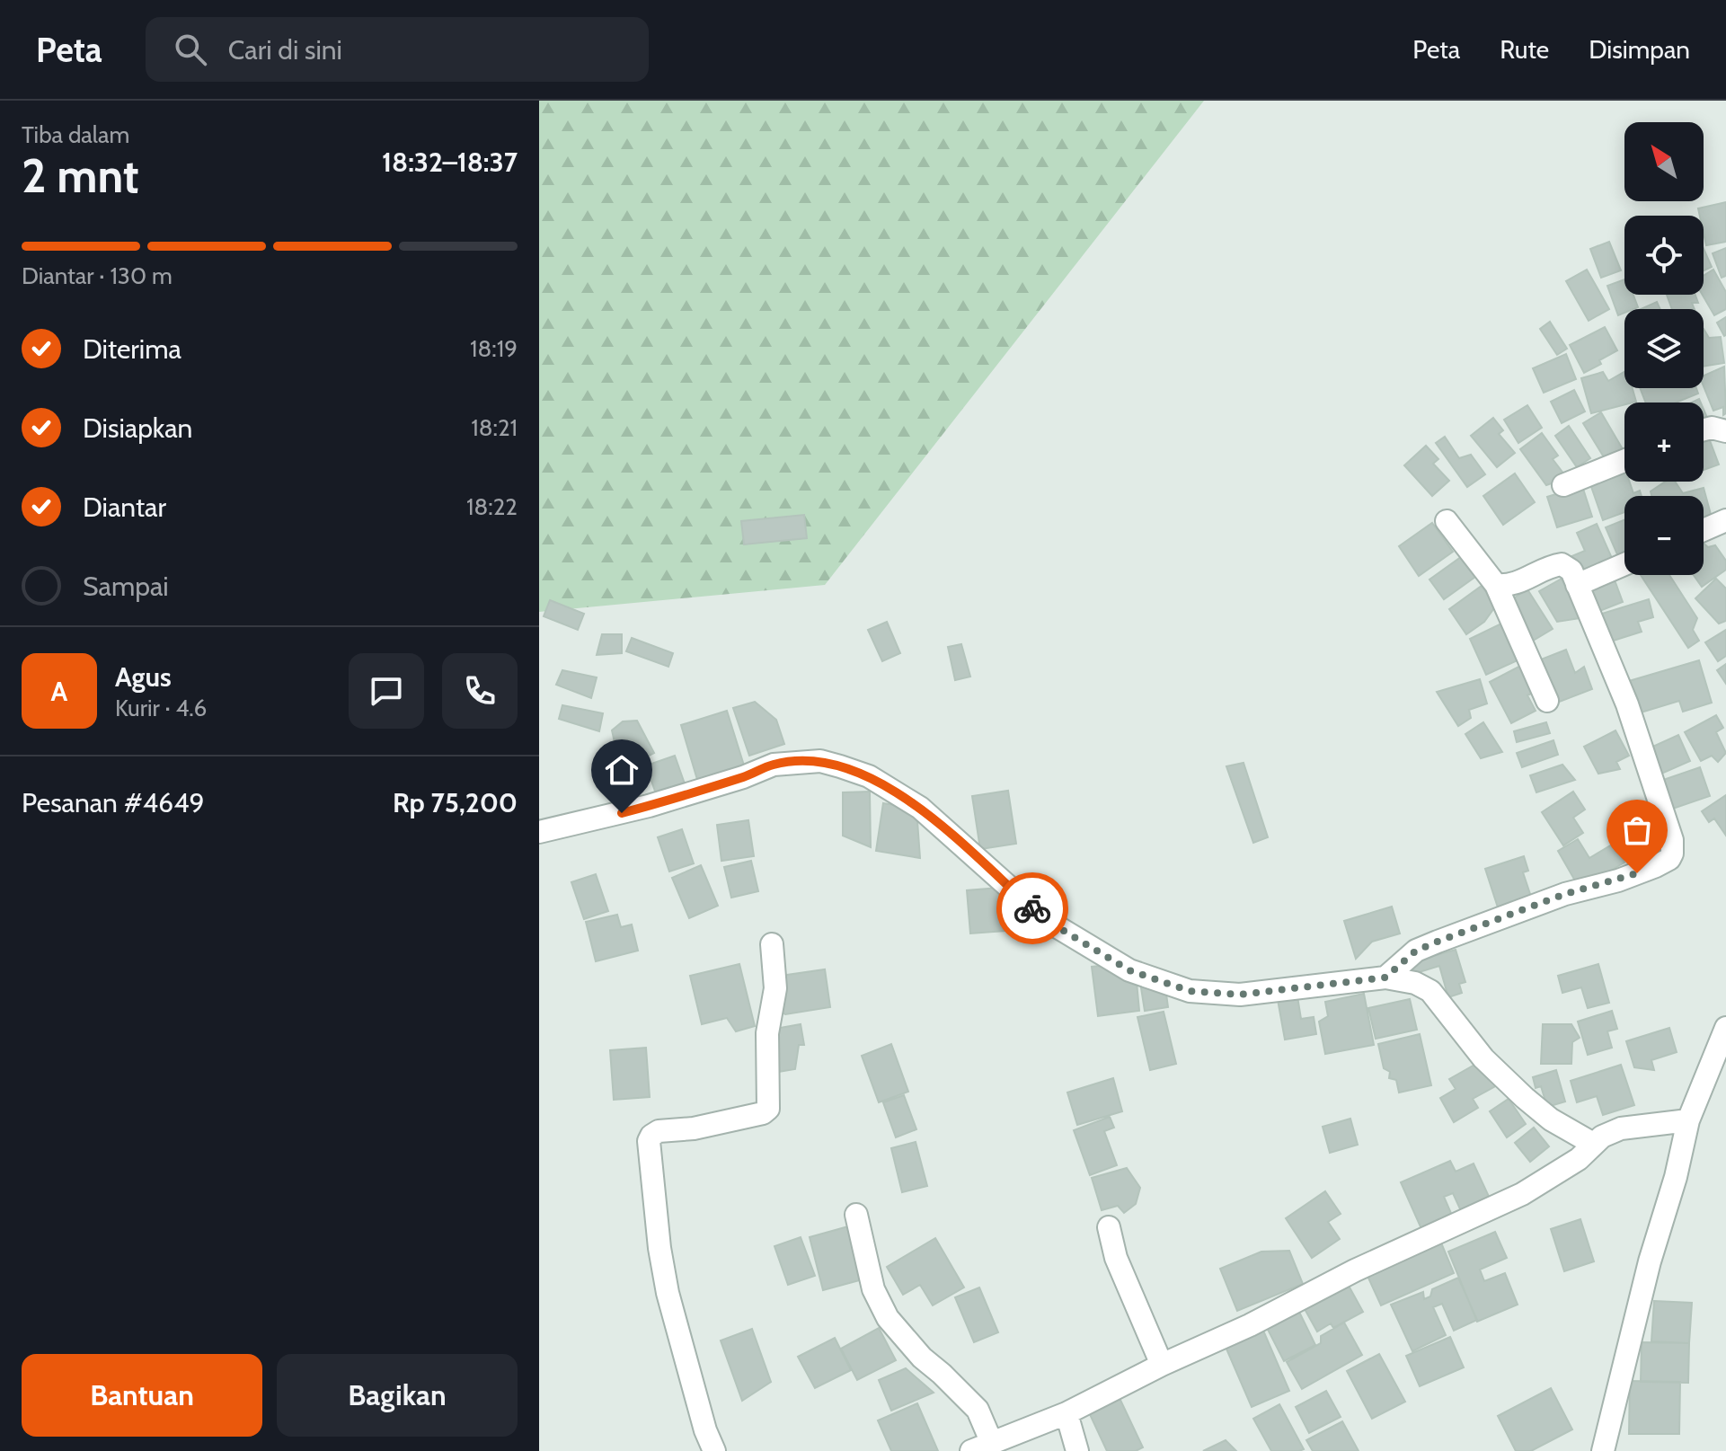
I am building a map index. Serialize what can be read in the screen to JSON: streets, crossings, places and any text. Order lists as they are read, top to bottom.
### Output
{
  "north": "top left",
  "page": {
    "header": "Peta",
    "search": "Cari di sini",
    "nav": ["Peta", "Rute", "Disimpan"],
    "heading": ["2 mnt", "Tiba dalam", "18:32–18:37"],
    "panel": [
      "Agus",
      "Kurir · 4.6",
      "Pesanan #4649",
      "Rp 75,200"
    ],
    "map_buttons": ["+", "−"],
    "bar": "Diantar · 130 m",
    "list": [
      ["Diterima", "18:19"],
      ["Disiapkan", "18:21"],
      ["Diantar", "18:22"],
      "Sampai"
    ],
    "round": "A",
    "buttons": ["Bantuan", "Bagikan"]
  }
}
